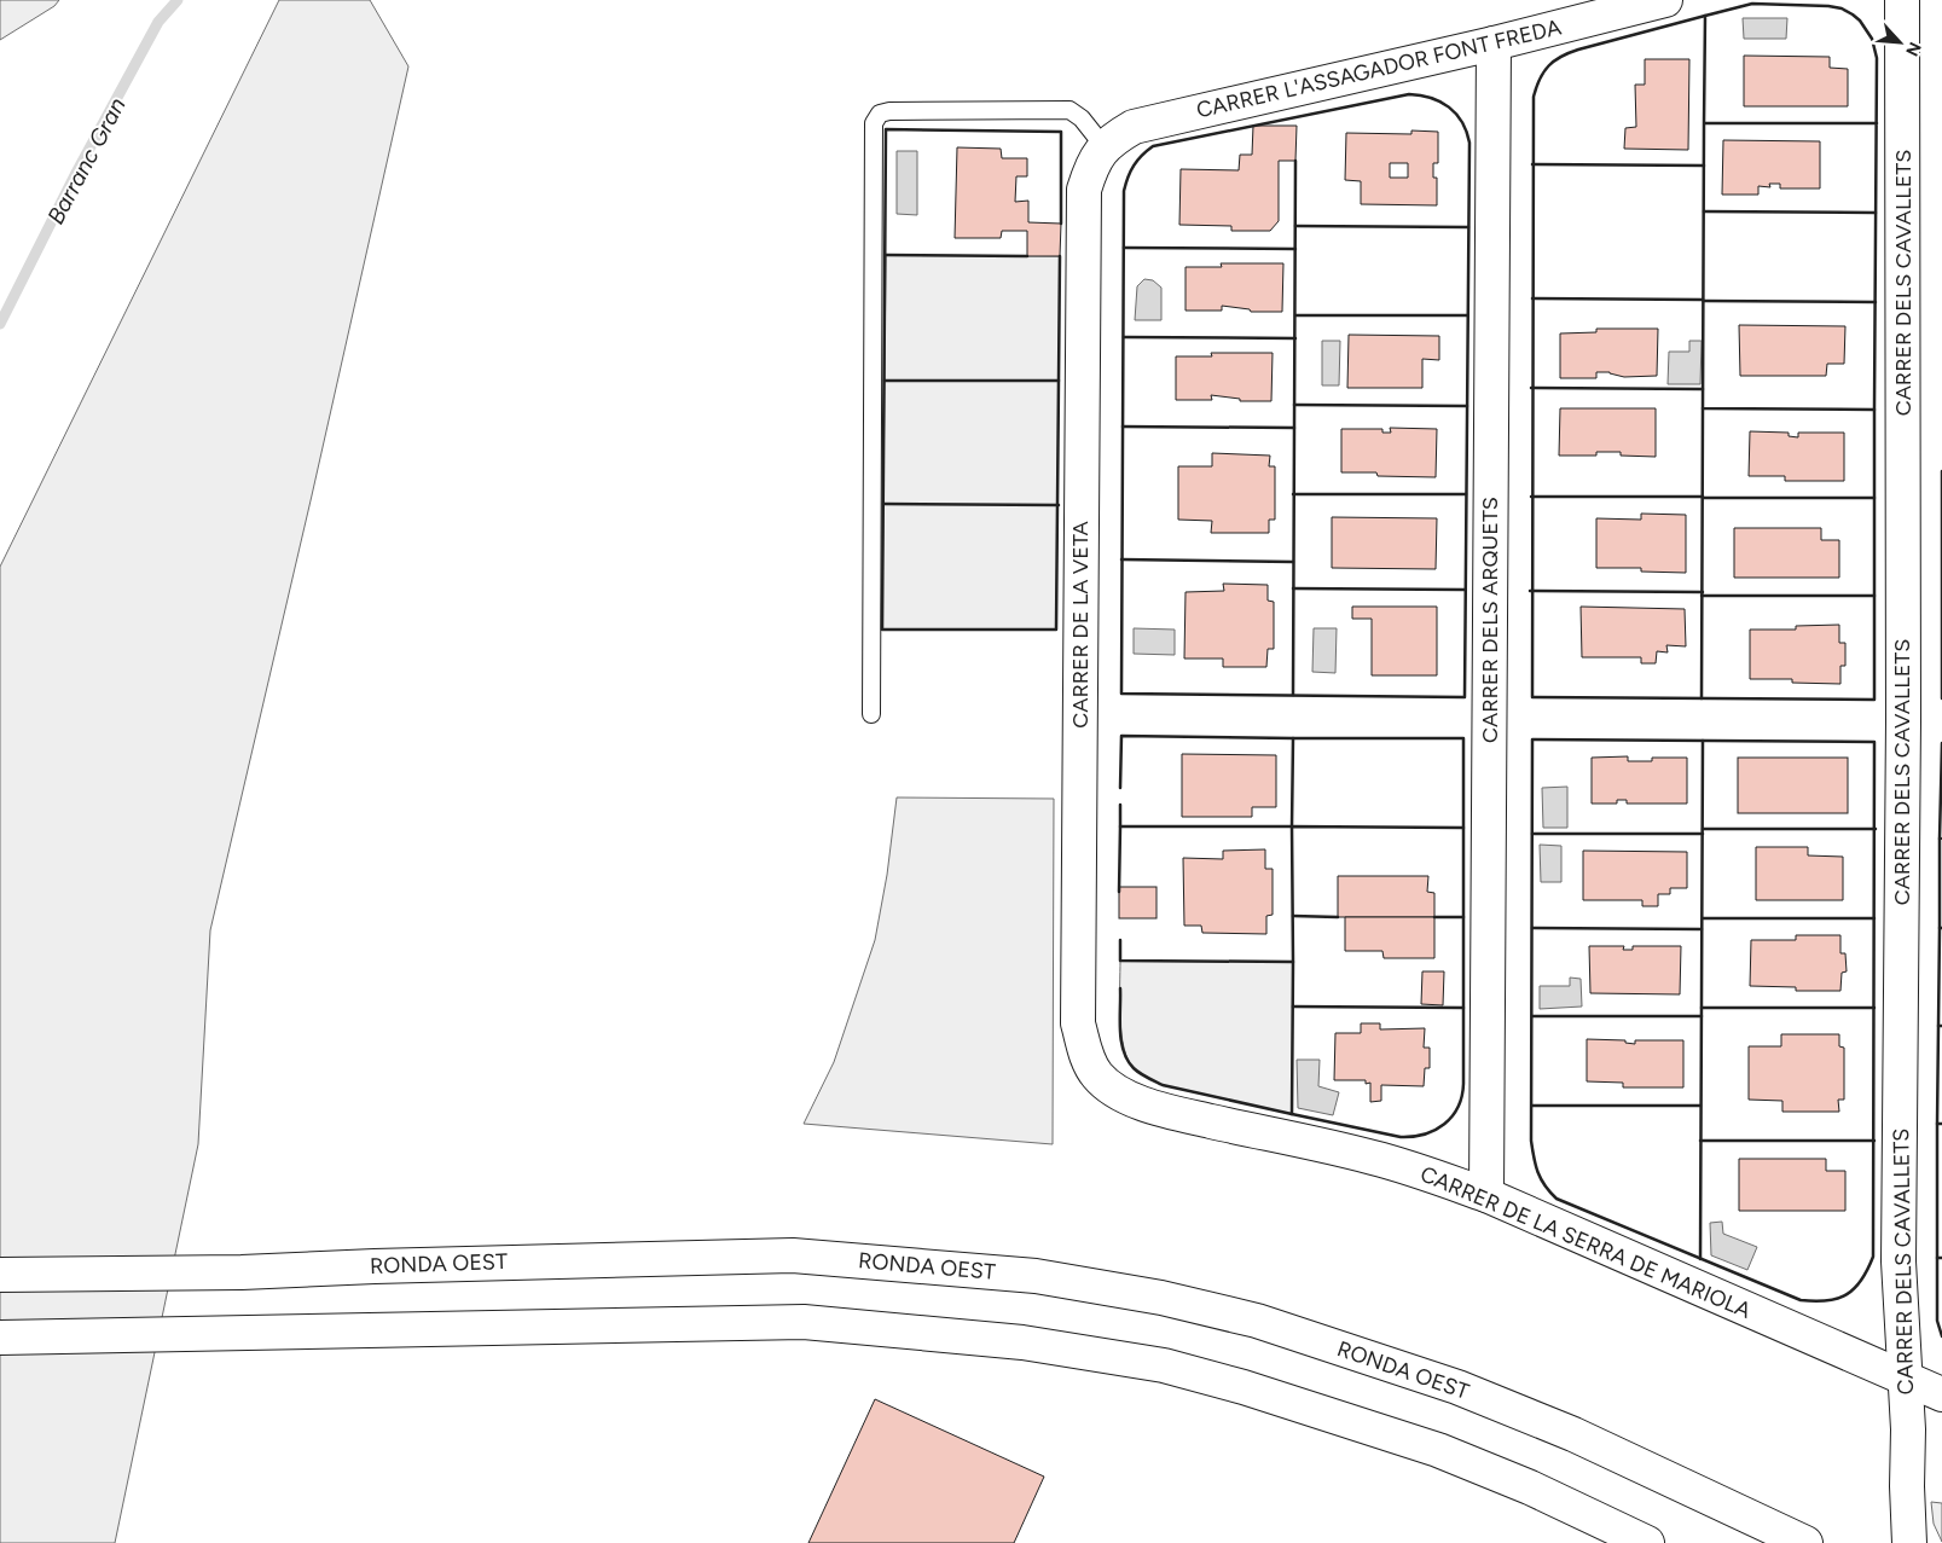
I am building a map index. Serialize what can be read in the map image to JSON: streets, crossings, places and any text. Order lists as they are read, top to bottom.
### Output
{
  "streets": {
    "street": [
      "CARRER L'ASSAGADOR FONT FREDA",
      "CARRER DELS CAVALLETS",
      "CARRER DELS ARQUETS",
      "CARRER DE LA VETA",
      "CARRER DE LA SERRA DE MARIOLA",
      "RONDA OEST"
    ]
  },
  "crossings": [
    ["CARRER L'ASSAGADOR FONT FREDA", "CARRER DELS ARQUETS"],
    ["CARRER L'ASSAGADOR FONT FREDA", "CARRER DE LA VETA"],
    ["CARRER DELS CAVALLETS", "CARRER DE LA SERRA DE MARIOLA"],
    ["CARRER DELS ARQUETS", "CARRER DE LA SERRA DE MARIOLA"],
    ["CARRER DE LA VETA", "CARRER DE LA SERRA DE MARIOLA"]
  ],
  "water": ["Barranc Gran"],
  "north": "bottom right"
}
